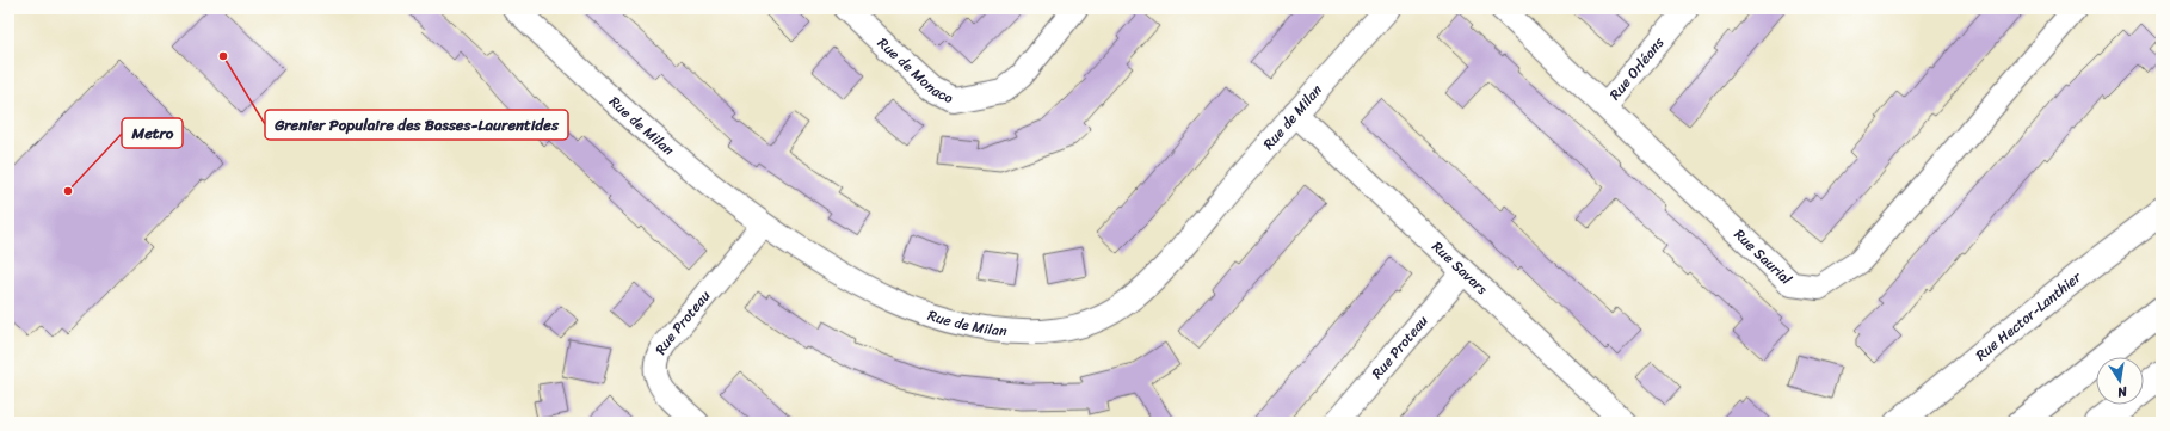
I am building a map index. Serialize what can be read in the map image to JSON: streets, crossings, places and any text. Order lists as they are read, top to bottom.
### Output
{
  "streets": {
    "main road": ["Rue Hector-Lanthier"],
    "street": [
      "Rue de Monaco",
      "Rue Orléans",
      "Rue de Milan",
      "Rue Sauriol",
      "Rue Savars",
      "Rue Proteau"
    ]
  },
  "crossings": [
    ["Rue Orléans", "Rue Sauriol"],
    ["Rue de Milan", "Rue Savars"],
    ["Rue de Milan", "Rue Proteau"],
    ["Rue Savars", "Rue Proteau"]
  ],
  "places": ["Grenier Populaire des Basses-Laurentides", "Metro"],
  "north": "bottom"
}
